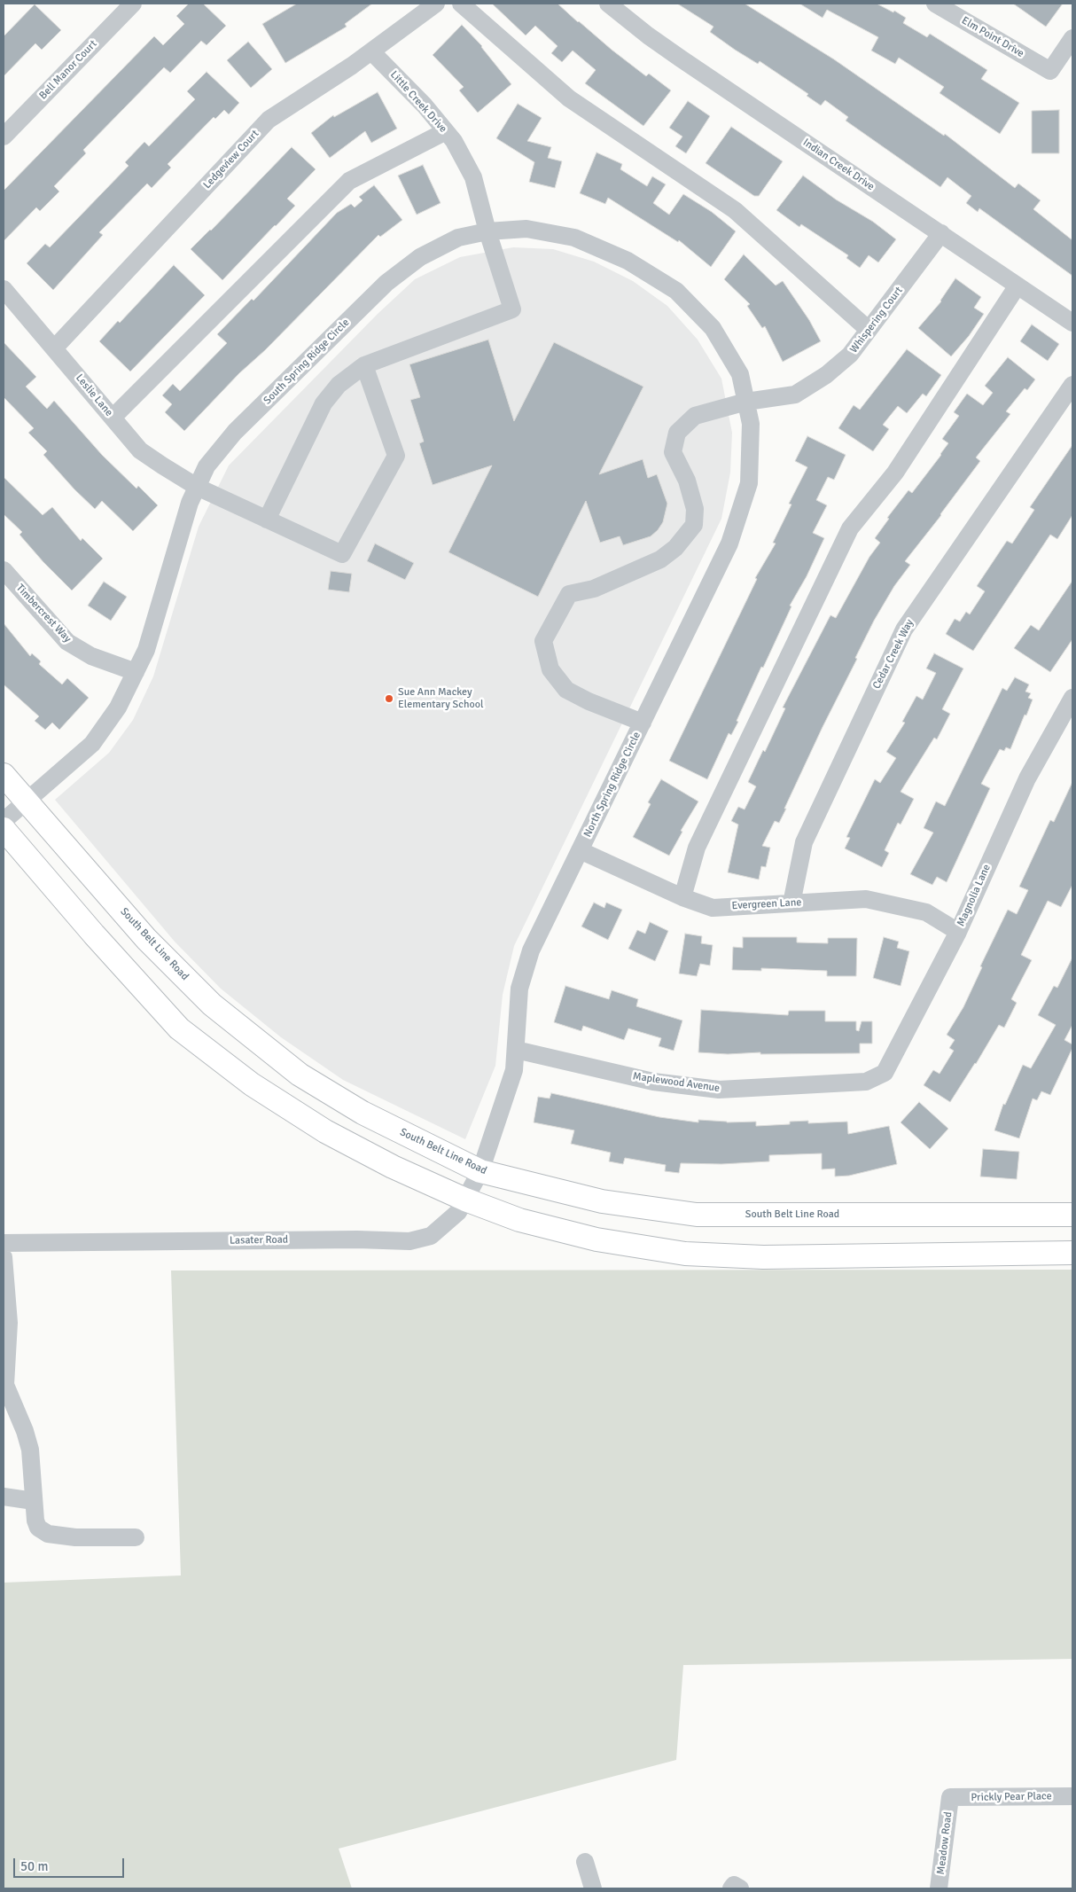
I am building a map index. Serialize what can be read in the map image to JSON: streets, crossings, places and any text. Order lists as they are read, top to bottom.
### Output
{
  "streets": {
    "main road": ["South Belt Line Road"],
    "street": [
      "Elm Point Drive",
      "Bell Manor Court",
      "Little Creek Drive",
      "Ledgeview Court",
      "Indian Creek Drive",
      "Whispering Court",
      "South Spring Ridge Circle",
      "Leslie Lane",
      "Timbercrest Way",
      "Cedar Creek Way",
      "North Spring Ridge Circle",
      "Magnolia Lane",
      "Evergreen Lane",
      "Maplewood Avenue",
      "Lasater Road",
      "Prickly Pear Place",
      "Meadow Road"
    ]
  },
  "crossings": [
    ["Little Creek Drive", "Ledgeview Court"],
    ["Little Creek Drive", "South Spring Ridge Circle"],
    ["Little Creek Drive", "Leslie Lane"],
    ["Ledgeview Court", "Leslie Lane"],
    ["Indian Creek Drive", "Whispering Court"],
    ["Whispering Court", "South Spring Ridge Circle"],
    ["Whispering Court", "North Spring Ridge Circle"],
    ["South Spring Ridge Circle", "Leslie Lane"],
    ["South Spring Ridge Circle", "Timbercrest Way"],
    ["South Spring Ridge Circle", "North Spring Ridge Circle"],
    ["South Spring Ridge Circle", "South Belt Line Road"],
    ["Cedar Creek Way", "Evergreen Lane"],
    ["North Spring Ridge Circle", "Evergreen Lane"],
    ["North Spring Ridge Circle", "South Belt Line Road"],
    ["North Spring Ridge Circle", "Maplewood Avenue"],
    ["North Spring Ridge Circle", "Lasater Road"],
    ["Magnolia Lane", "Evergreen Lane"],
    ["Magnolia Lane", "Maplewood Avenue"],
    ["South Belt Line Road", "Lasater Road"],
    ["Prickly Pear Place", "Meadow Road"]
  ],
  "places": ["Sue Ann Mackey Elementary School"],
  "scale_bar": "50 m"
}
